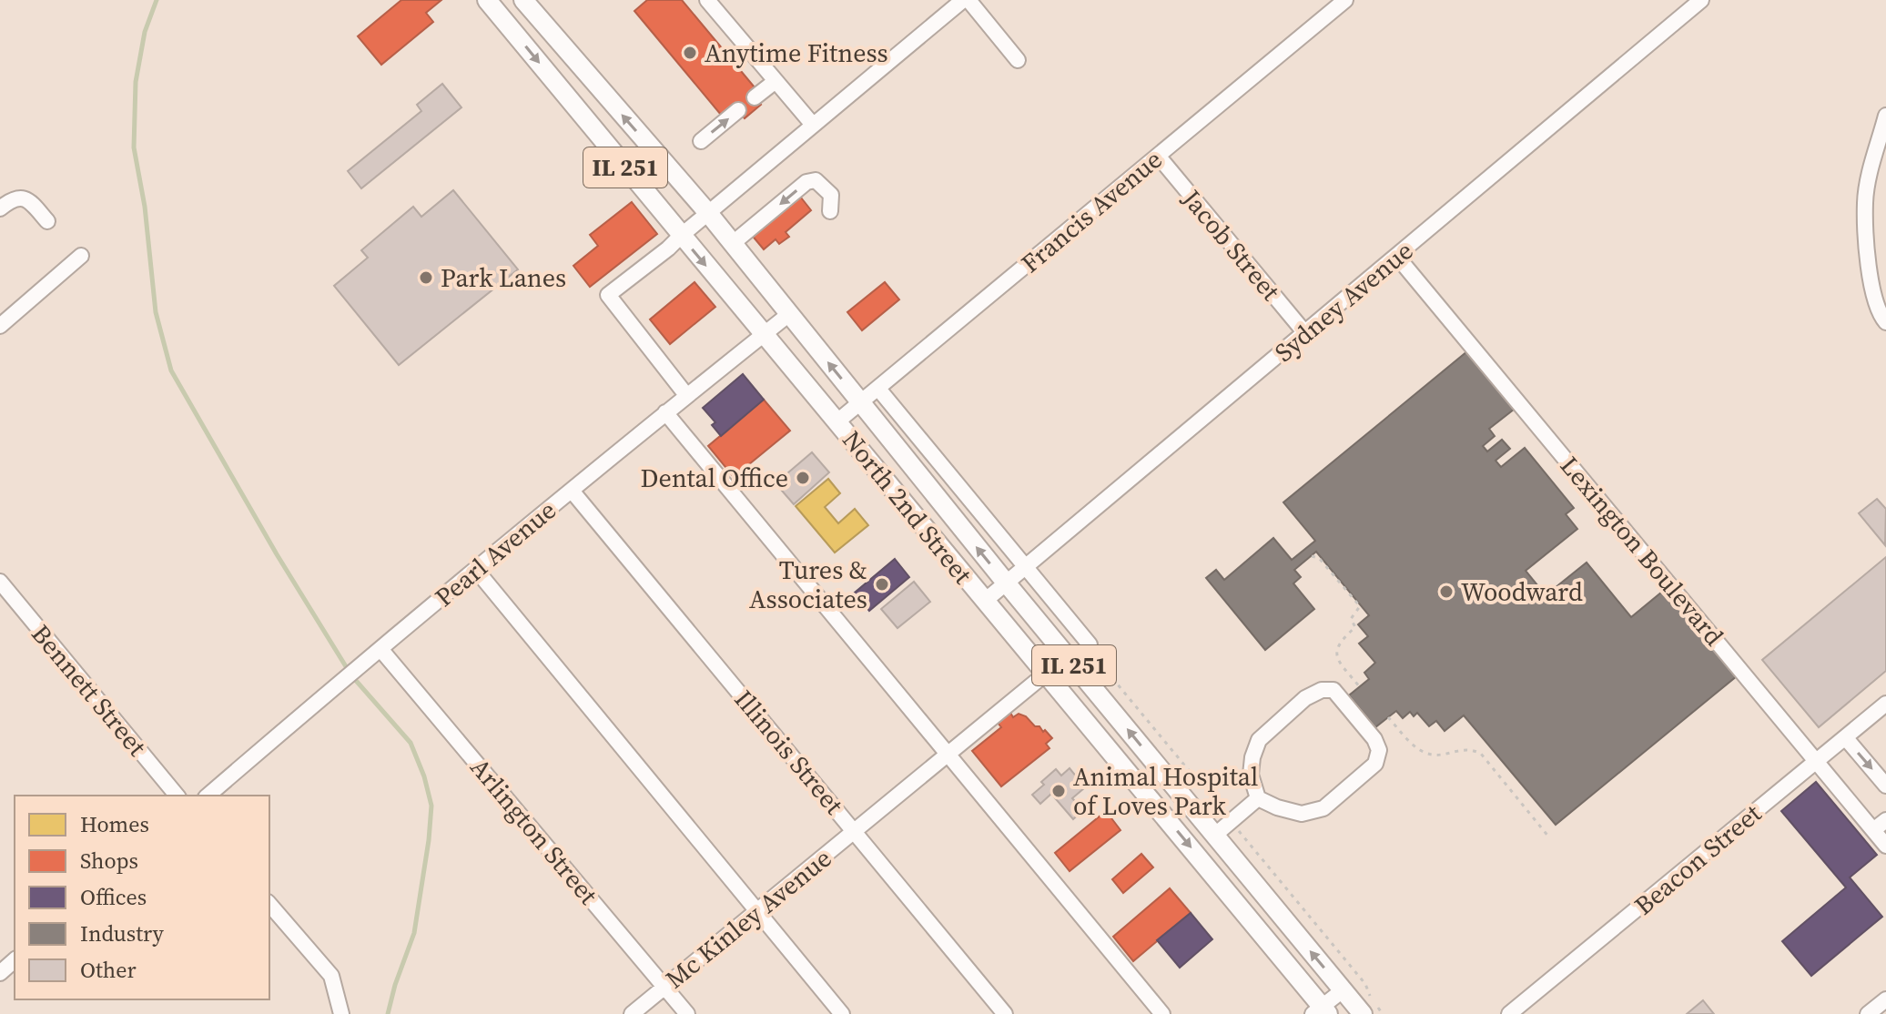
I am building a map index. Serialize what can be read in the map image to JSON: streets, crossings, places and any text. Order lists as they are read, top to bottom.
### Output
{
  "streets": {
    "main road": ["IL 251", "North 2nd Street"],
    "street": [
      "Francis Avenue",
      "Jacob Street",
      "Sydney Avenue",
      "Lexington Boulevard",
      "Pearl Avenue",
      "Bennett Street",
      "Illinois Street",
      "Arlington Street",
      "Beacon Street",
      "Mc Kinley Avenue"
    ]
  },
  "crossings": [
    ["Francis Avenue", "Jacob Street"],
    ["Francis Avenue", "North 2nd Street"],
    ["Jacob Street", "Sydney Avenue"],
    ["Sydney Avenue", "North 2nd Street"],
    ["Sydney Avenue", "Lexington Boulevard"],
    ["North 2nd Street", "Pearl Avenue"],
    ["North 2nd Street", "Mc Kinley Avenue"],
    ["Lexington Boulevard", "Beacon Street"],
    ["Pearl Avenue", "Illinois Street"],
    ["Pearl Avenue", "Arlington Street"],
    ["Illinois Street", "Mc Kinley Avenue"],
    ["Arlington Street", "Mc Kinley Avenue"]
  ],
  "places": [
    "Anytime Fitness",
    "Park Lanes",
    "Dental Office",
    "Tures & Associates",
    "Woodward",
    "Animal Hospital of Loves Park"
  ],
  "legend": [
    "Homes",
    "Shops",
    "Offices",
    "Industry",
    "Other"
  ]
}
